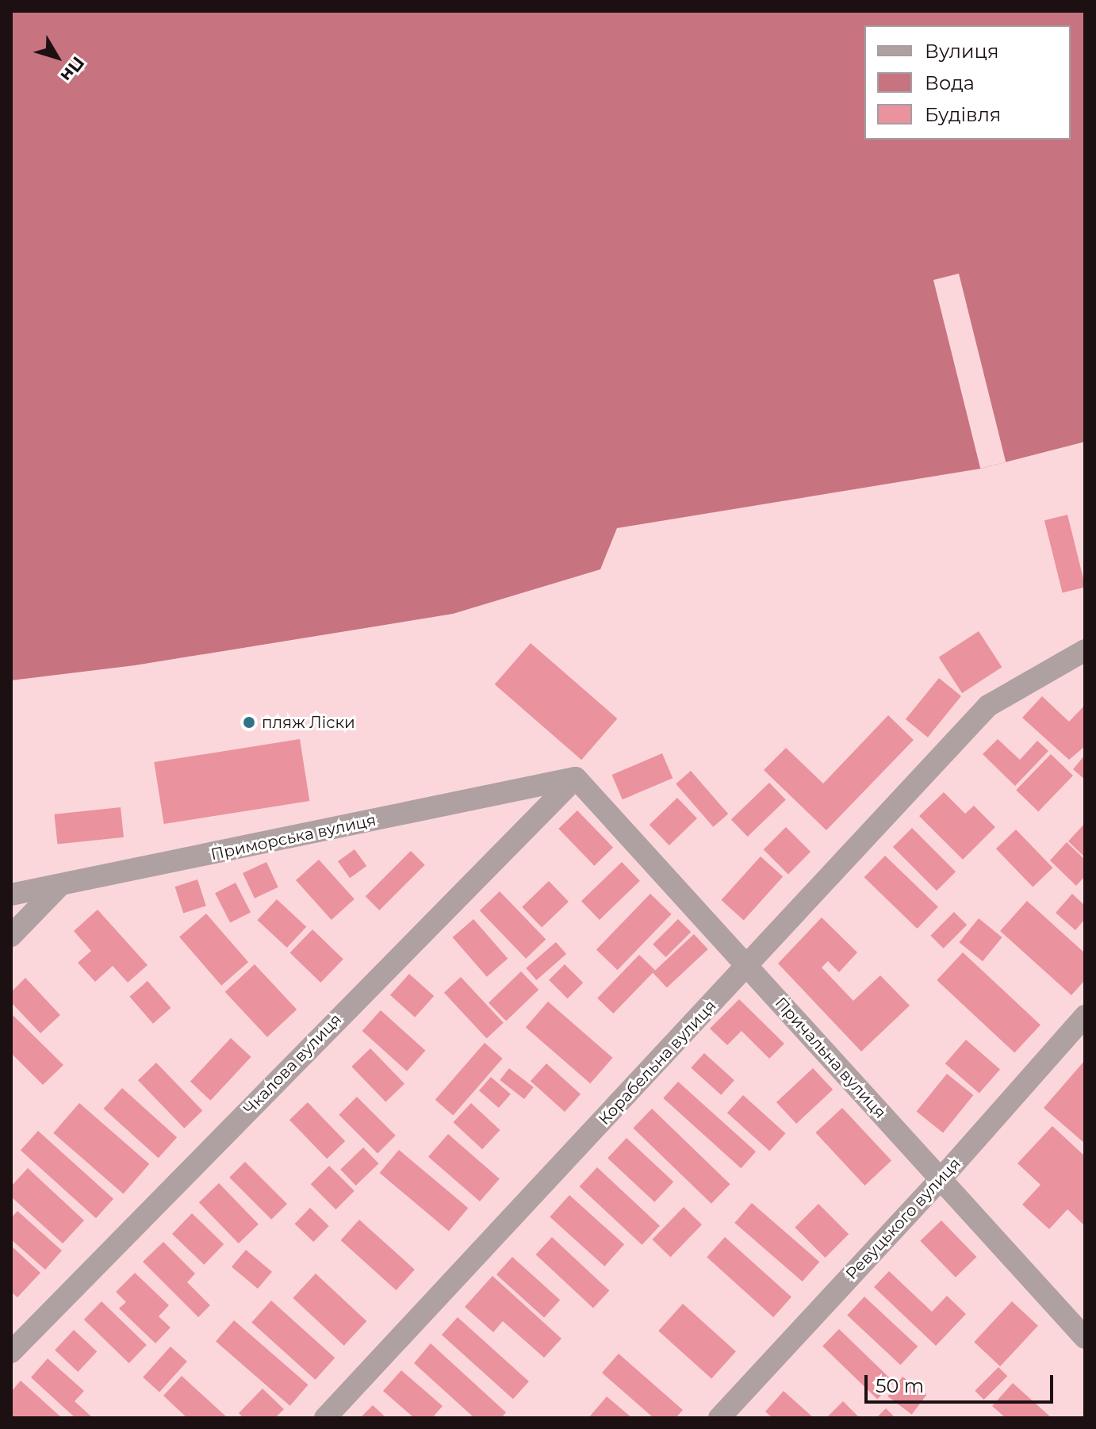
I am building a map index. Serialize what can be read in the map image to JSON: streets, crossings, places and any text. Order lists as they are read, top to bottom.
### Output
{
  "streets": {
    "street": [
      "Приморська вулиця",
      "Причальна вулиця",
      "Корабельна вулиця",
      "Чкалова вулиця",
      "Ревуцького вулиця"
    ]
  },
  "crossings": [
    ["Приморська вулиця", "Причальна вулиця"],
    ["Приморська вулиця", "Чкалова вулиця"],
    ["Причальна вулиця", "Корабельна вулиця"],
    ["Причальна вулиця", "Чкалова вулиця"],
    ["Причальна вулиця", "Ревуцького вулиця"]
  ],
  "places": ["пляж Ліски"],
  "legend": ["Вулиця", "Вода", "Будівля"],
  "scale_bar": "50 m",
  "north": "bottom right"
}
